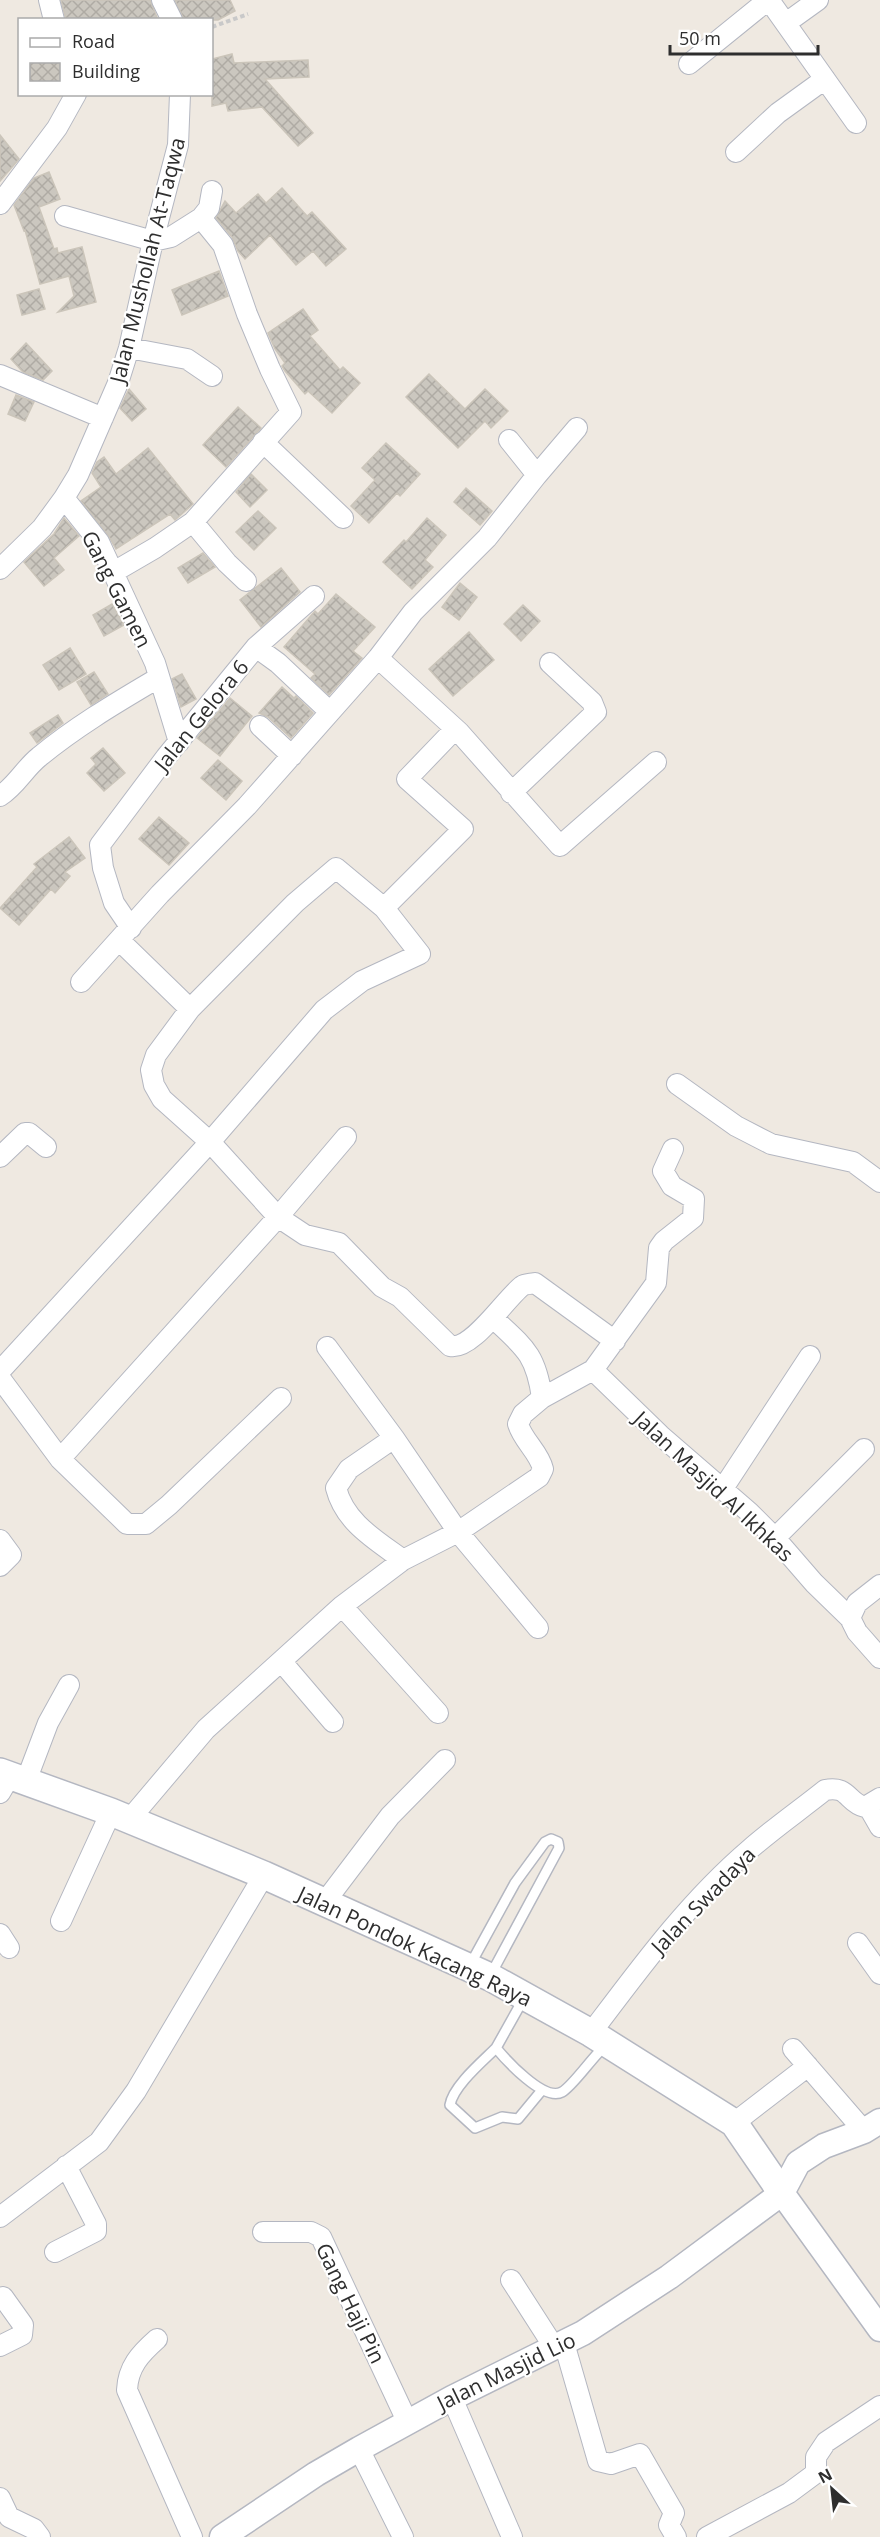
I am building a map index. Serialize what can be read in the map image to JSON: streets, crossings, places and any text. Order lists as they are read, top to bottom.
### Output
{
  "streets": {
    "main road": ["Jalan Pondok Kacang Raya"],
    "street": [
      "Jalan Mushollah At-Taqwa",
      "Gang Gamen",
      "Jalan Gelora 6",
      "Jalan Masjid Al Ikhkas",
      "Jalan Swadaya",
      "Gang Haji Pin",
      "Jalan Masjid Lio"
    ]
  },
  "crossings": [
    ["Jalan Mushollah At-Taqwa", "Gang Gamen"],
    ["Gang Gamen", "Jalan Gelora 6"],
    ["Jalan Swadaya", "Jalan Pondok Kacang Raya"],
    ["Jalan Pondok Kacang Raya", "Jalan Masjid Lio"],
    ["Gang Haji Pin", "Jalan Masjid Lio"]
  ],
  "legend": ["Road", "Building"],
  "scale_bar": "50 m",
  "north": "top left"
}
